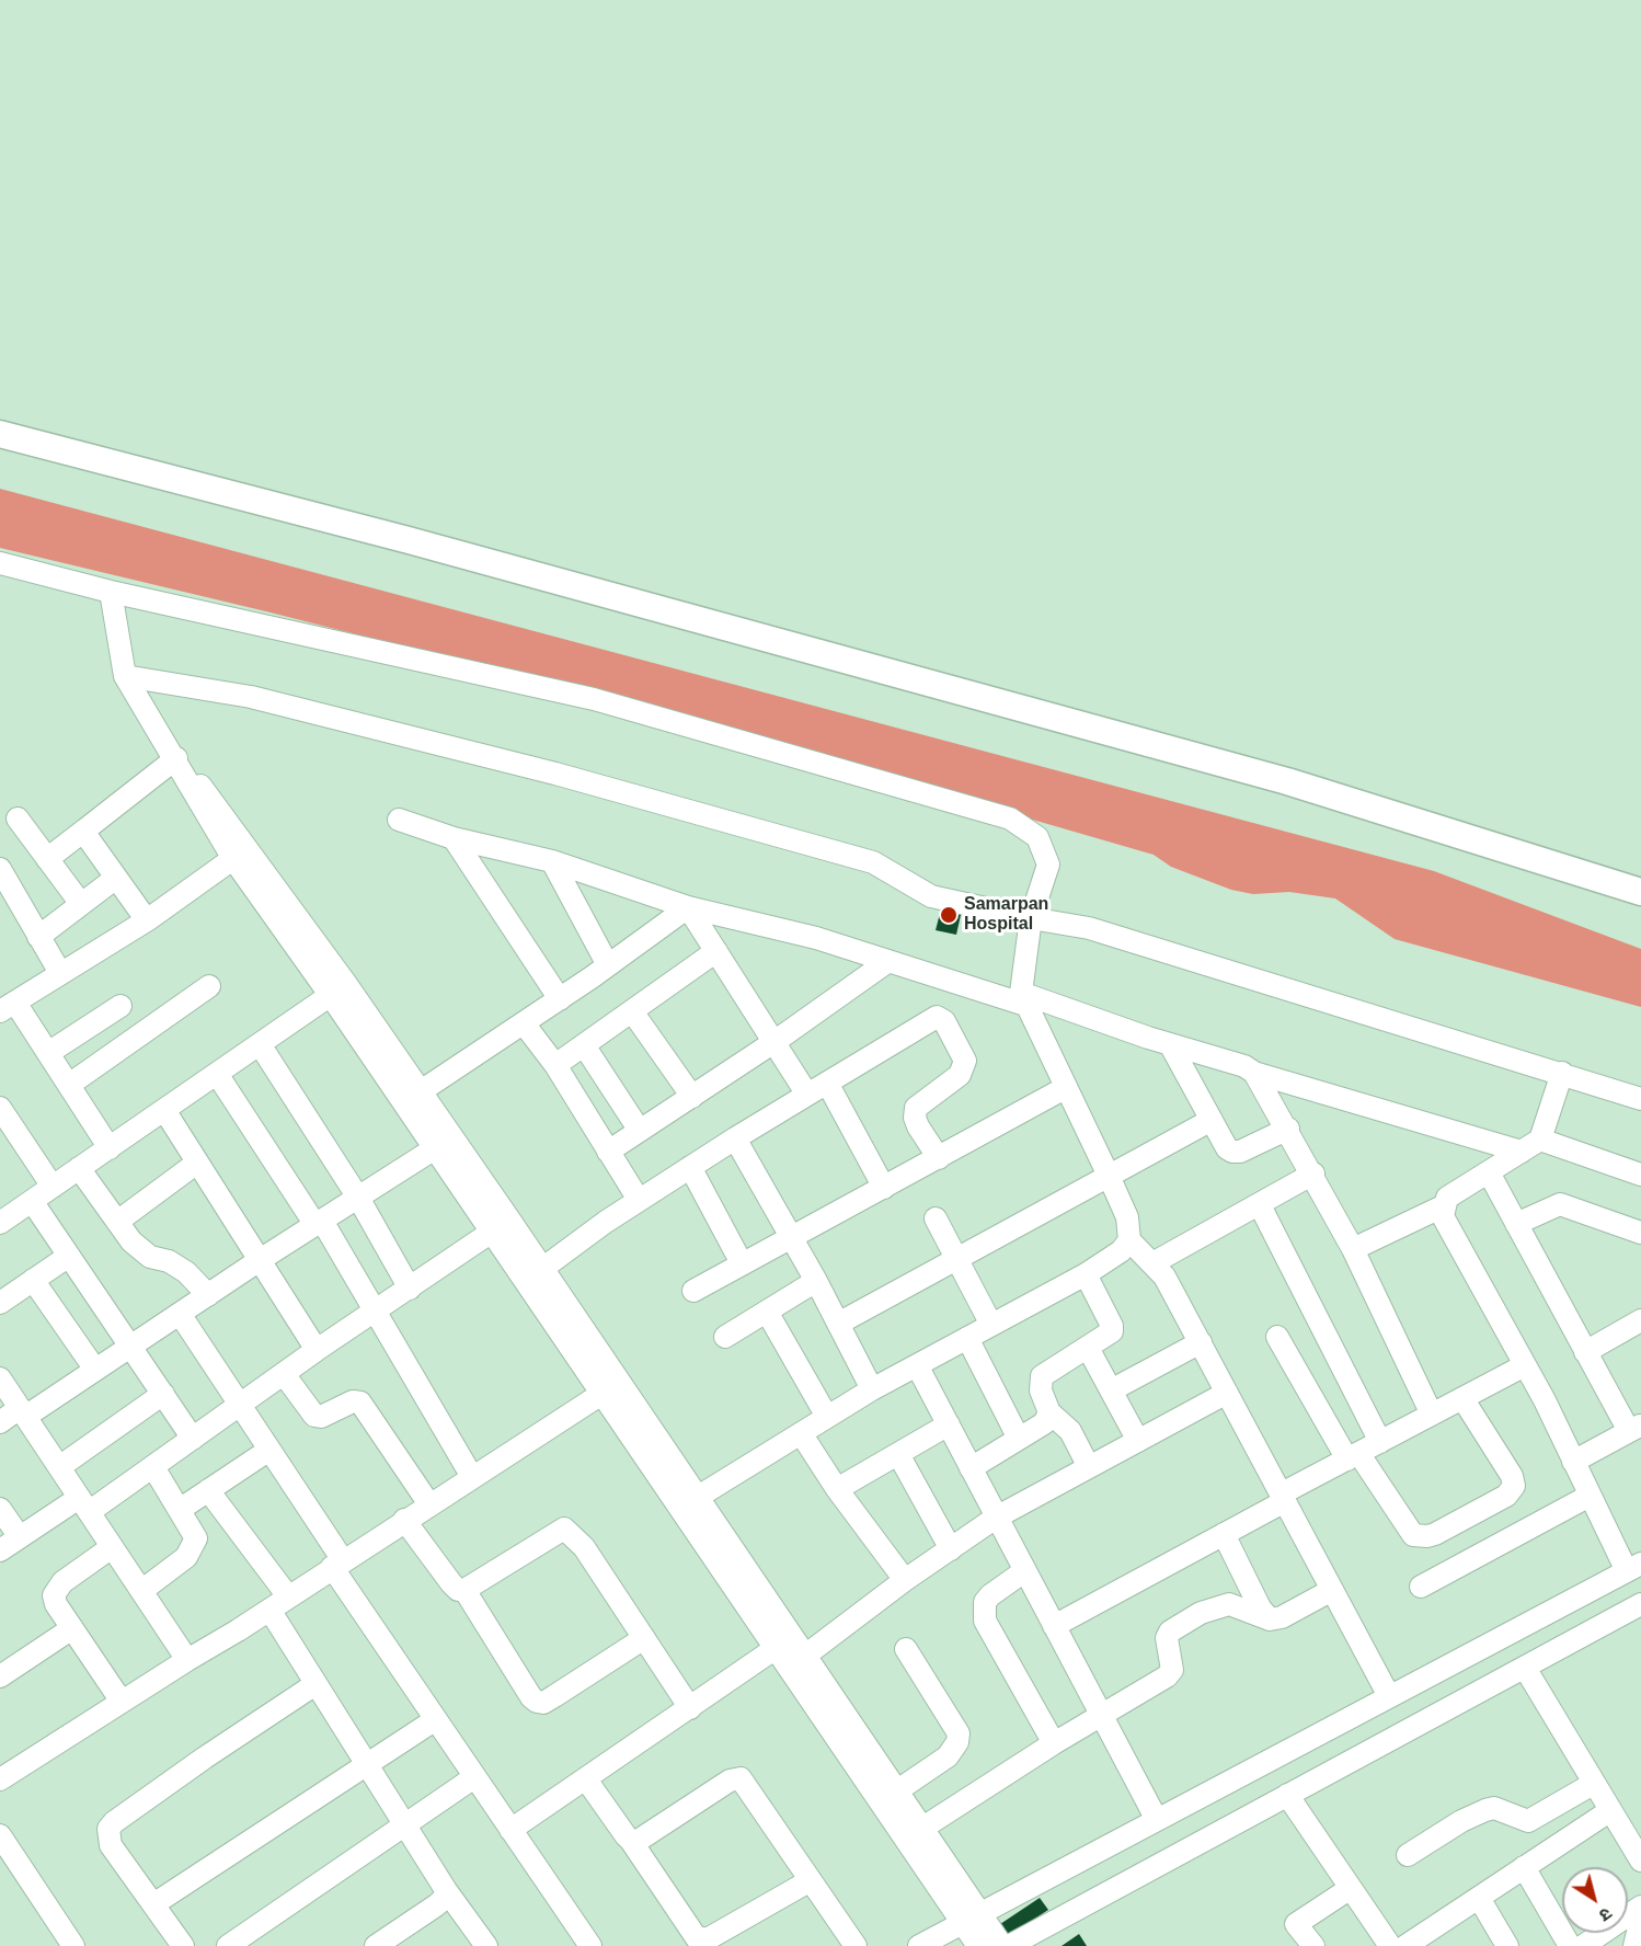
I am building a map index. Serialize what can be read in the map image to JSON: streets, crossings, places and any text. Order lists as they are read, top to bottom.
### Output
{
  "places": ["Samarpan Hospital"],
  "north": "bottom right"
}
